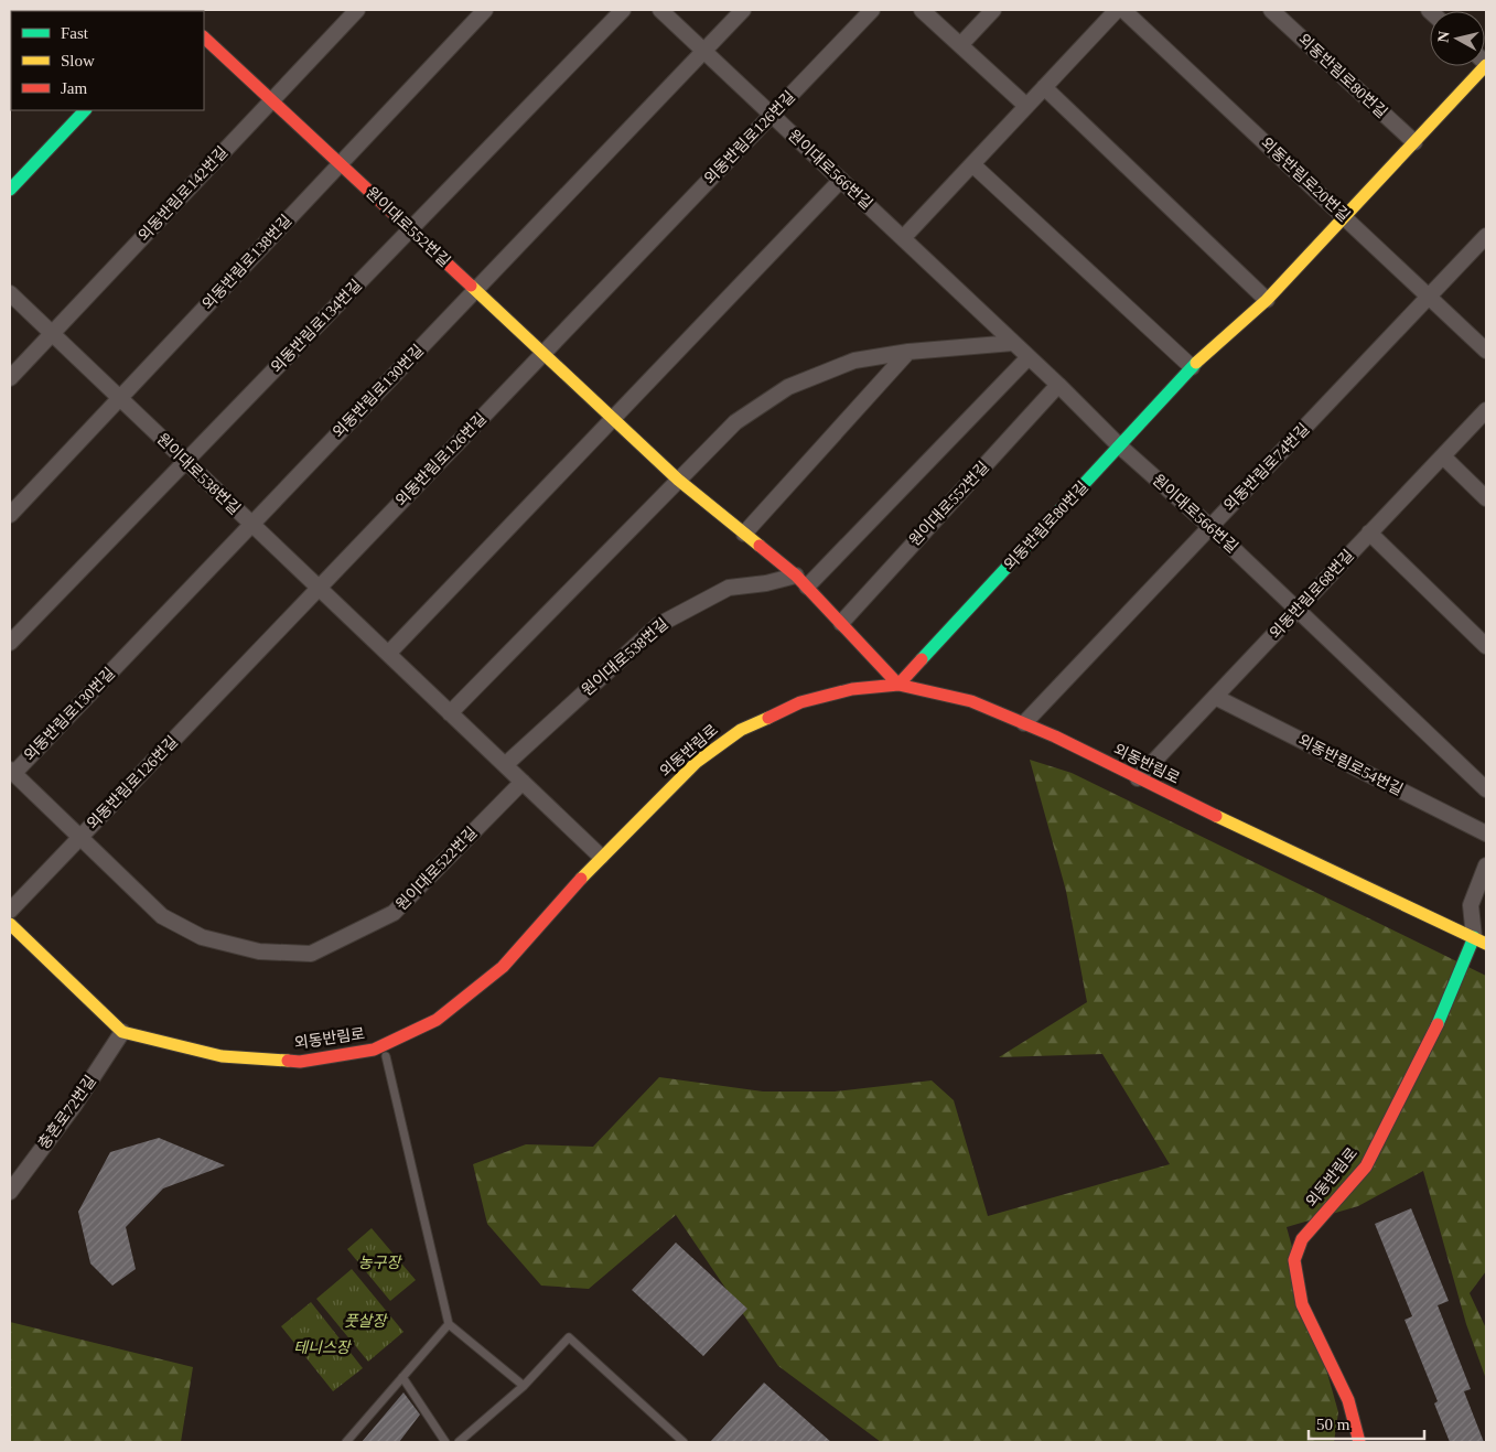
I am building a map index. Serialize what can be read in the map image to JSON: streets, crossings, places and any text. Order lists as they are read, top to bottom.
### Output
{
  "streets": {
    "street": [
      "외동반림로80번길",
      "외동반림로126번길",
      "원이대로566번길",
      "외동반림로20번길",
      "외동반림로142번길",
      "원이대로552번길",
      "외동반림로138번길",
      "외동반림로134번길",
      "외동반림로130번길",
      "외동반림로74번길",
      "원이대로538번길",
      "외동반림로68번길",
      "외동반림로",
      "외동반림로54번길",
      "원이대로522번길",
      "충혼로72번길"
    ]
  },
  "crossings": [
    ["외동반림로80번길", "원이대로566번길"],
    ["외동반림로80번길", "외동반림로20번길"],
    ["외동반림로80번길", "원이대로552번길"],
    ["외동반림로80번길", "외동반림로"],
    ["외동반림로126번길", "원이대로566번길"],
    ["외동반림로126번길", "원이대로552번길"],
    ["외동반림로126번길", "원이대로538번길"],
    ["외동반림로126번길", "원이대로522번길"],
    ["원이대로566번길", "원이대로552번길"],
    ["원이대로566번길", "외동반림로130번길"],
    ["원이대로566번길", "외동반림로74번길"],
    ["원이대로566번길", "외동반림로68번길"],
    ["외동반림로20번길", "외동반림로74번길"],
    ["외동반림로142번길", "원이대로552번길"],
    ["외동반림로142번길", "원이대로538번길"],
    ["원이대로552번길", "외동반림로138번길"],
    ["원이대로552번길", "외동반림로134번길"],
    ["원이대로552번길", "외동반림로130번길"],
    ["원이대로552번길", "원이대로538번길"],
    ["원이대로552번길", "외동반림로"],
    ["외동반림로138번길", "원이대로538번길"],
    ["외동반림로134번길", "원이대로538번길"],
    ["외동반림로130번길", "원이대로538번길"],
    ["외동반림로130번길", "원이대로522번길"],
    ["외동반림로74번길", "외동반림로"],
    ["원이대로538번길", "외동반림로"],
    ["원이대로538번길", "원이대로522번길"],
    ["외동반림로68번길", "외동반림로"],
    ["외동반림로68번길", "외동반림로54번길"],
    ["외동반림로", "충혼로72번길"]
  ],
  "parks": ["농구장", "풋살장", "테니스장"],
  "legend": ["Fast", "Slow", "Jam"],
  "scale_bar": "50 m",
  "north": "left"
}
